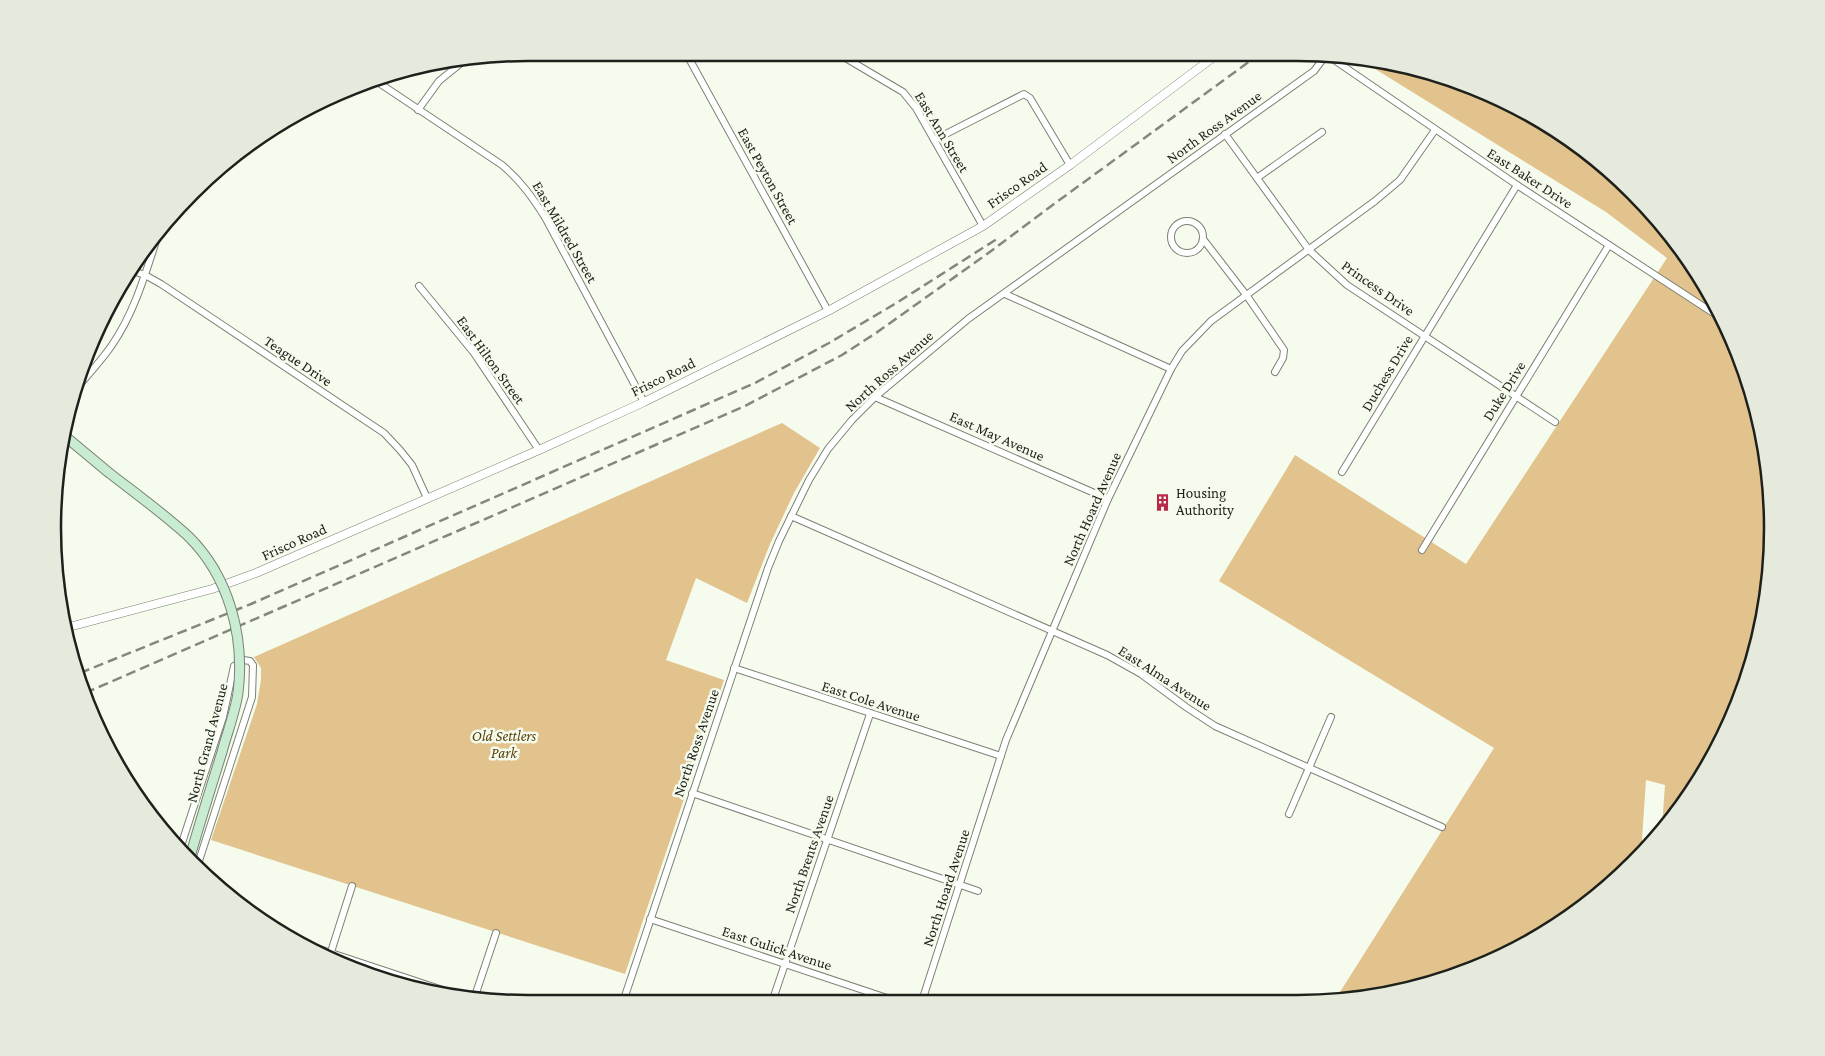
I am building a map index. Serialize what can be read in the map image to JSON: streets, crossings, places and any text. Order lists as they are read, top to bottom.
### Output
{
  "streets": {
    "main road": ["North Grand Avenue"],
    "street": [
      "North Ross Avenue",
      "East Ann Street",
      "East Peyton Street",
      "East Baker Drive",
      "Frisco Road",
      "East Mildred Street",
      "Princess Drive",
      "East Hilton Street",
      "Teague Drive",
      "Duchess Drive",
      "Duke Drive",
      "East May Avenue",
      "North Hoard Avenue",
      "East Alma Avenue",
      "East Cole Avenue",
      "North Brents Avenue",
      "East Gulick Avenue"
    ]
  },
  "crossings": [
    ["North Ross Avenue", "Princess Drive"],
    ["North Ross Avenue", "East May Avenue"],
    ["North Ross Avenue", "East Alma Avenue"],
    ["North Ross Avenue", "East Cole Avenue"],
    ["North Ross Avenue", "East Gulick Avenue"],
    ["East Ann Street", "Frisco Road"],
    ["East Peyton Street", "Frisco Road"],
    ["East Baker Drive", "Duchess Drive"],
    ["East Baker Drive", "Duke Drive"],
    ["East Baker Drive", "North Hoard Avenue"],
    ["Frisco Road", "East Mildred Street"],
    ["Frisco Road", "East Hilton Street"],
    ["Frisco Road", "Teague Drive"],
    ["Princess Drive", "Duchess Drive"],
    ["Princess Drive", "Duke Drive"],
    ["Princess Drive", "North Hoard Avenue"],
    ["East May Avenue", "North Hoard Avenue"],
    ["North Hoard Avenue", "East Alma Avenue"],
    ["North Hoard Avenue", "East Cole Avenue"],
    ["East Cole Avenue", "North Brents Avenue"],
    ["North Brents Avenue", "East Gulick Avenue"]
  ],
  "parks": ["Old Settlers Park"],
  "places": {
    "building": ["Housing Authority"]
  }
}
